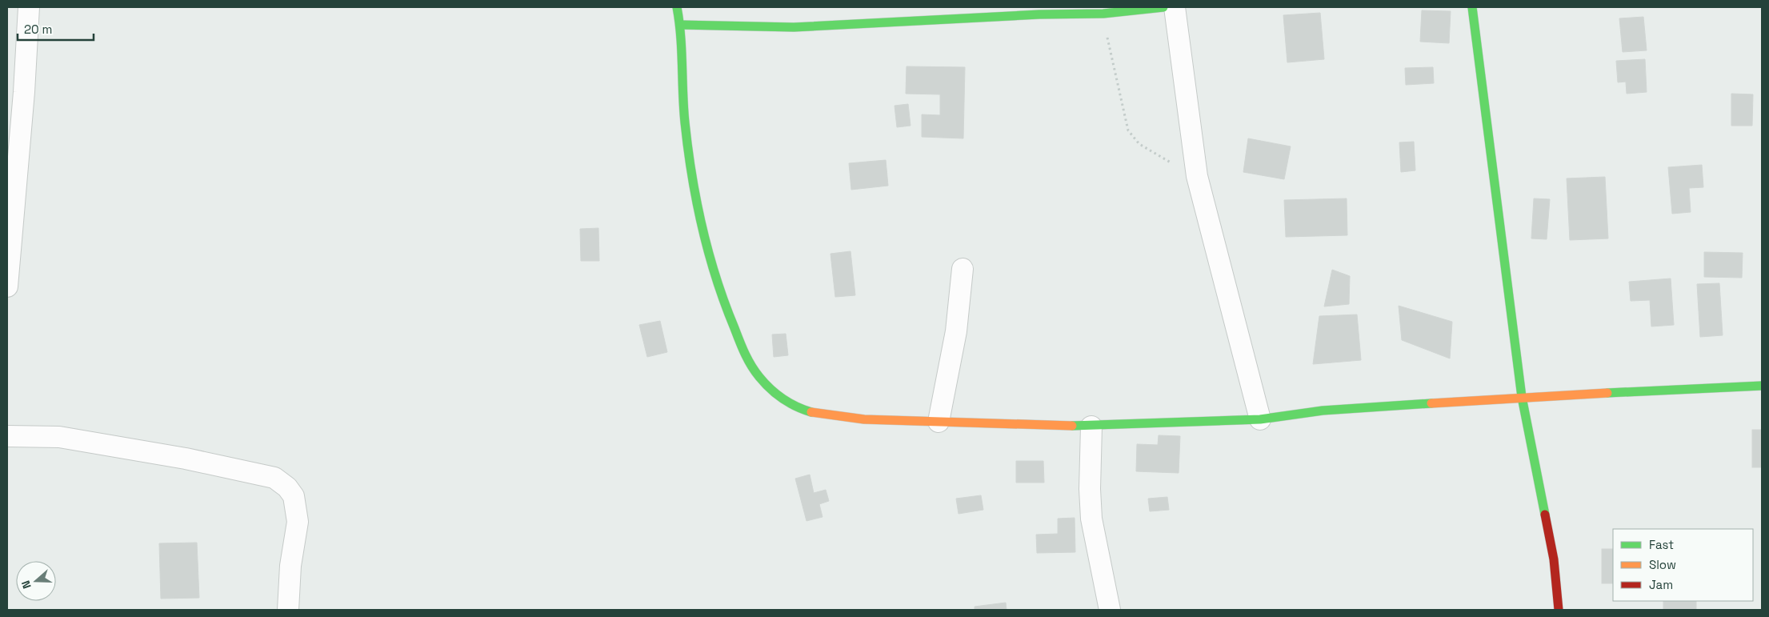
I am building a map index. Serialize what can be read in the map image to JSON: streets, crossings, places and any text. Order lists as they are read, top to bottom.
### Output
{
  "legend": ["Fast", "Slow", "Jam"],
  "scale_bar": "20 m",
  "north": "left"
}
